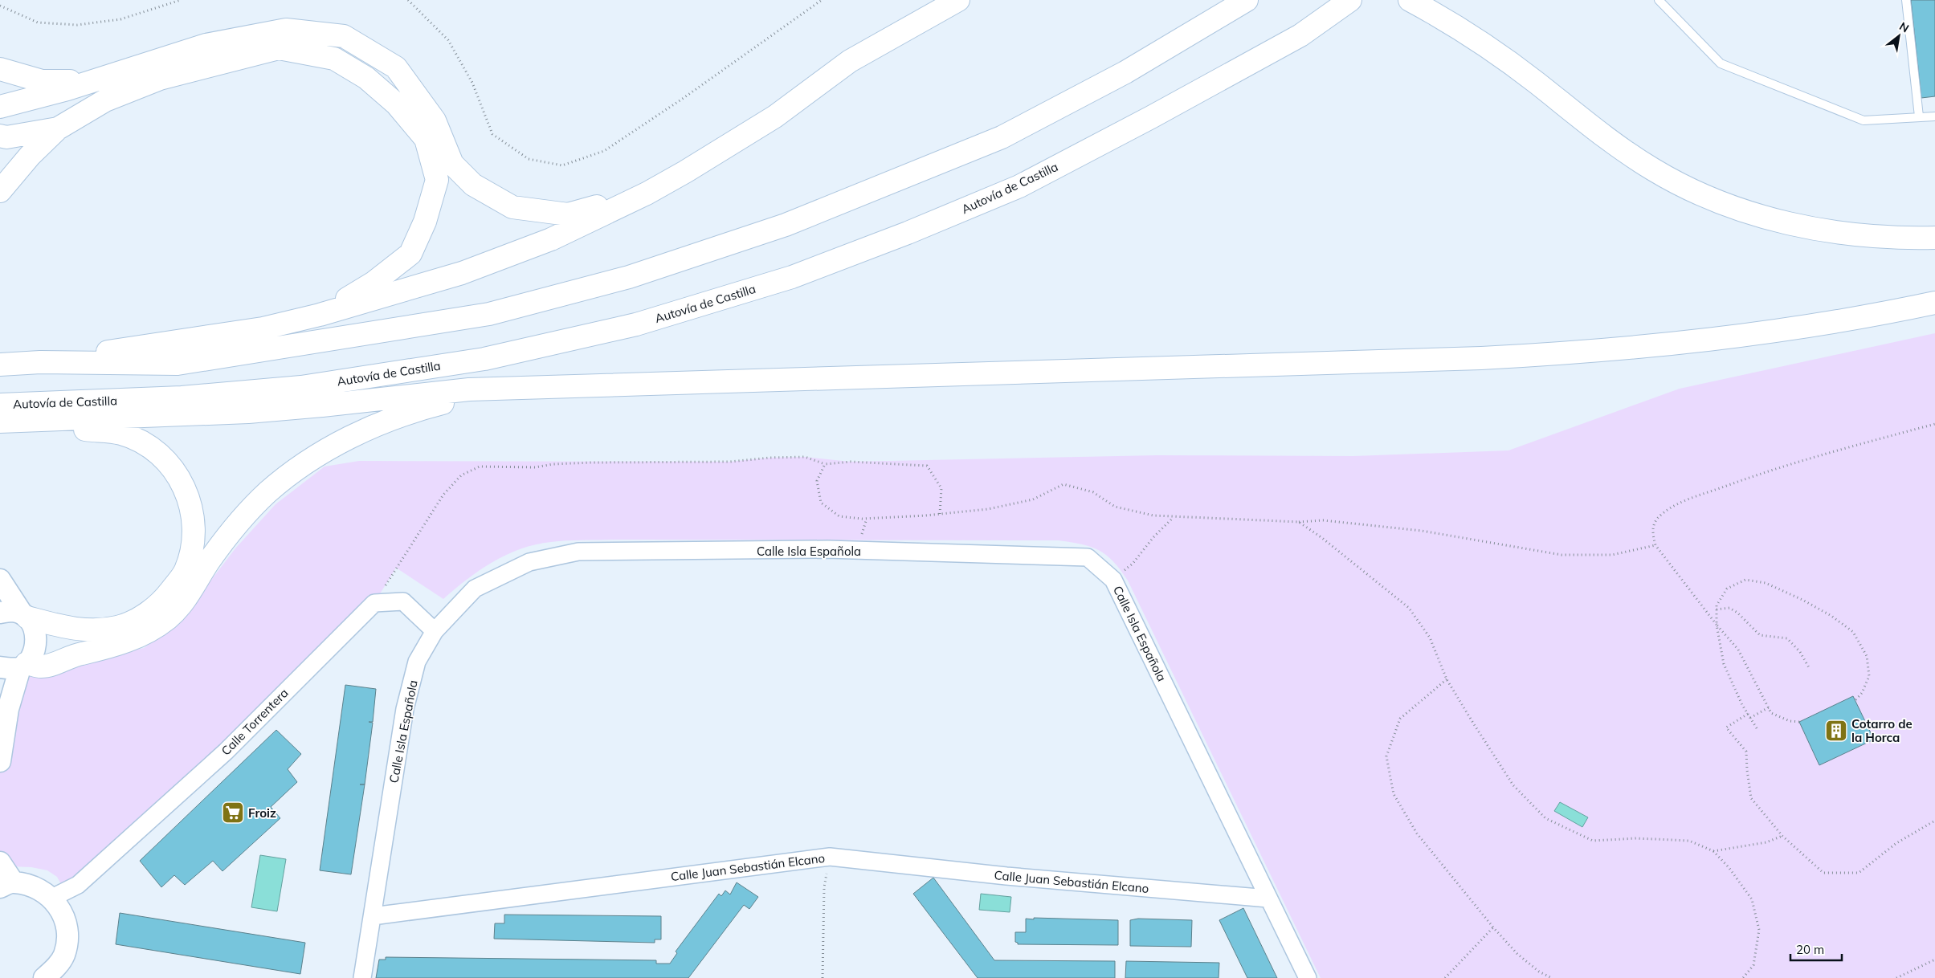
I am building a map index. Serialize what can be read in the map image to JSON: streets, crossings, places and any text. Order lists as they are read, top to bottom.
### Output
{
  "streets": {
    "highway": ["Autovía de Castilla"],
    "street": ["Calle Isla Española", "Calle Torrentera", "Calle Juan Sebastián Elcano"]
  },
  "crossings": [
    ["Calle Isla Española", "Calle Juan Sebastián Elcano"]
  ],
  "places": {
    "building": ["Cotarro de la Horca"],
    "supermarket": ["Froiz"]
  },
  "scale_bar": "20 m",
  "north": "top right"
}
